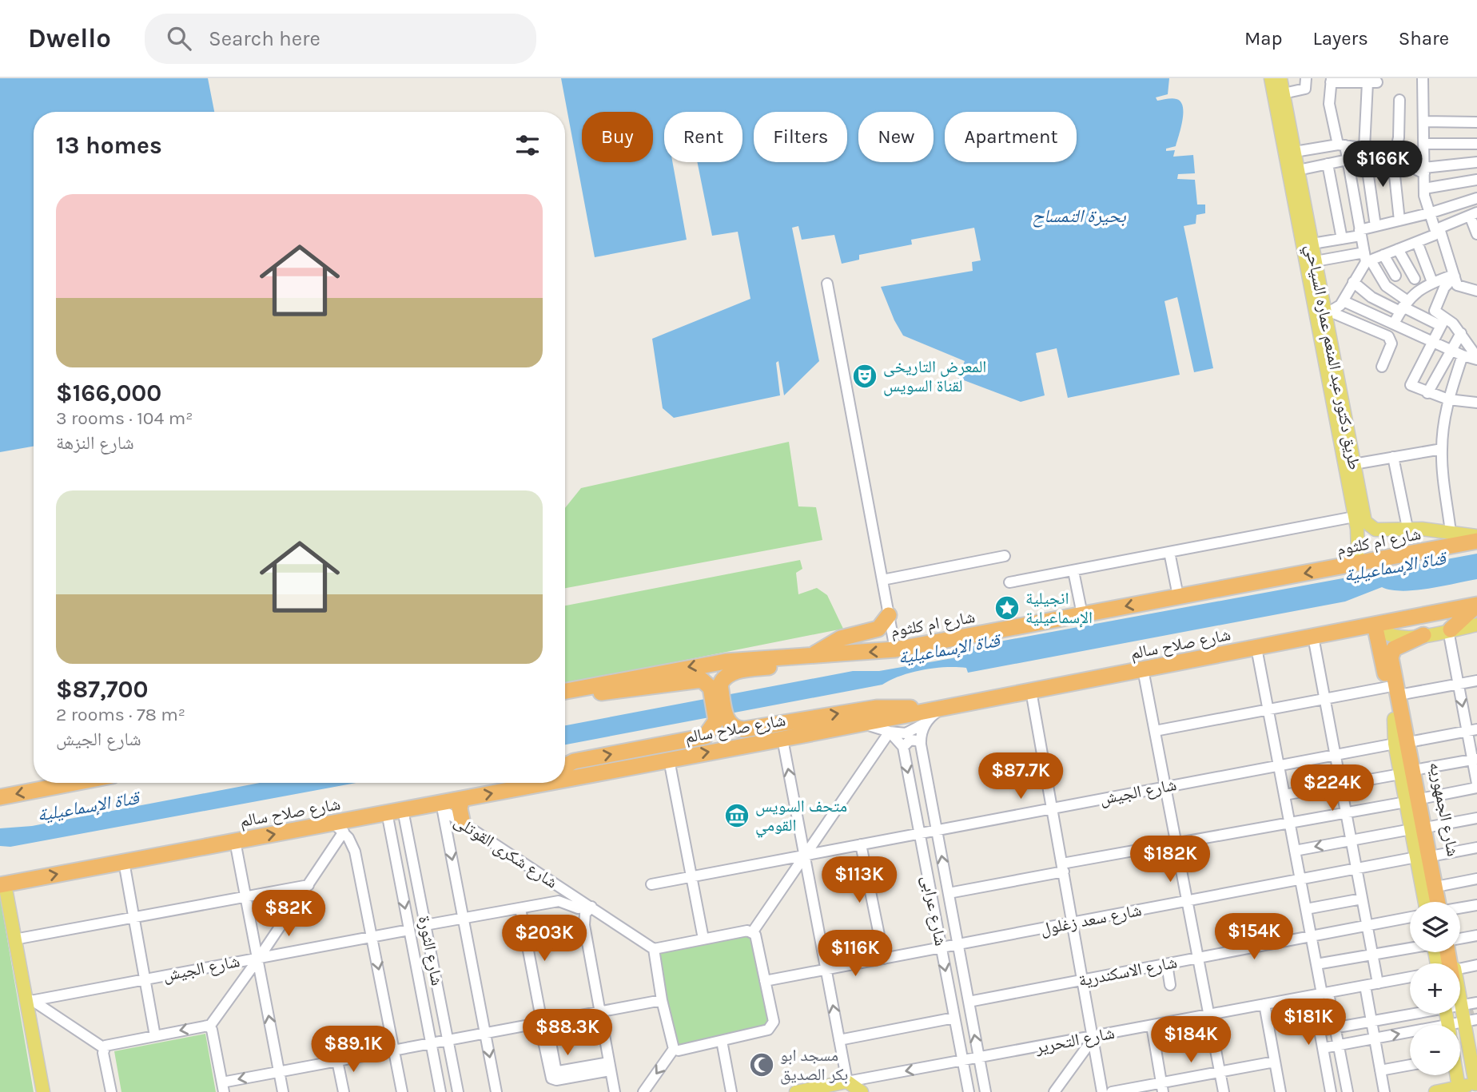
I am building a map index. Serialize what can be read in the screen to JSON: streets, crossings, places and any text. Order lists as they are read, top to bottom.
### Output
{
  "streets": {
    "highway": ["شارع ام كلثوم", "شارع صلاح سالم", "شارع الجمهوريه"],
    "main road": ["طريق دكتور عبد المنعم عماره السياحي", "شارع التحرير"],
    "street": [
      "شارع الجيش",
      "شارع شكرى القوتلى",
      "شارع عرابى",
      "شارع سعد زغلول",
      "شارع الثورة",
      "شارع الاسكندرية"
    ]
  },
  "crossings": [
    ["طريق دكتور عبد المنعم عماره السياحي", "شارع ام كلثوم"],
    ["شارع صلاح سالم", "شارع الجمهوريه"],
    ["شارع صلاح سالم", "شارع شكرى القوتلى"],
    ["شارع صلاح سالم", "شارع عرابى"],
    ["شارع صلاح سالم", "شارع الثورة"],
    ["شارع الجيش", "شارع الجمهوريه"],
    ["شارع الجيش", "شارع عرابى"],
    ["شارع الجيش", "شارع الثورة"],
    ["شارع الجمهوريه", "شارع سعد زغلول"],
    ["شارع عرابى", "شارع سعد زغلول"],
    ["شارع عرابى", "شارع الاسكندرية"],
    ["شارع عرابى", "شارع التحرير"]
  ],
  "water": ["بحيرة التمساح", "قناة الإسماعيلية"],
  "places": {
    "theatre": ["المعرض التاريخى لقناة السويس"],
    "place": ["انجيلية الإسماعيلية"],
    "museum": ["متحف السويس القومي"],
    "mosque": ["مسجد ابو بكر الصديق"]
  },
  "page": {
    "header": "Dwello",
    "search": "Search here",
    "nav": ["Map", "Layers", "Share"],
    "chip": [
      "Buy",
      "Rent",
      "Filters",
      "New",
      "Apartment"
    ],
    "heading": "13 homes",
    "price": [
      "$166K",
      "$87.7K",
      "$224K",
      "$182K",
      "$113K",
      "$82K",
      "$154K",
      "$203K",
      "$116K",
      "$181K",
      "$88.3K",
      "$184K",
      "$89.1K"
    ],
    "list": [
      {
        "name": "$166,000",
        "note": "3 rooms · 104 m² · شارع النزهة"
      },
      {
        "name": "$87,700",
        "note": "2 rooms · 78 m² · شارع الجيش"
      }
    ],
    "map_buttons": ["+", "−"]
  }
}
